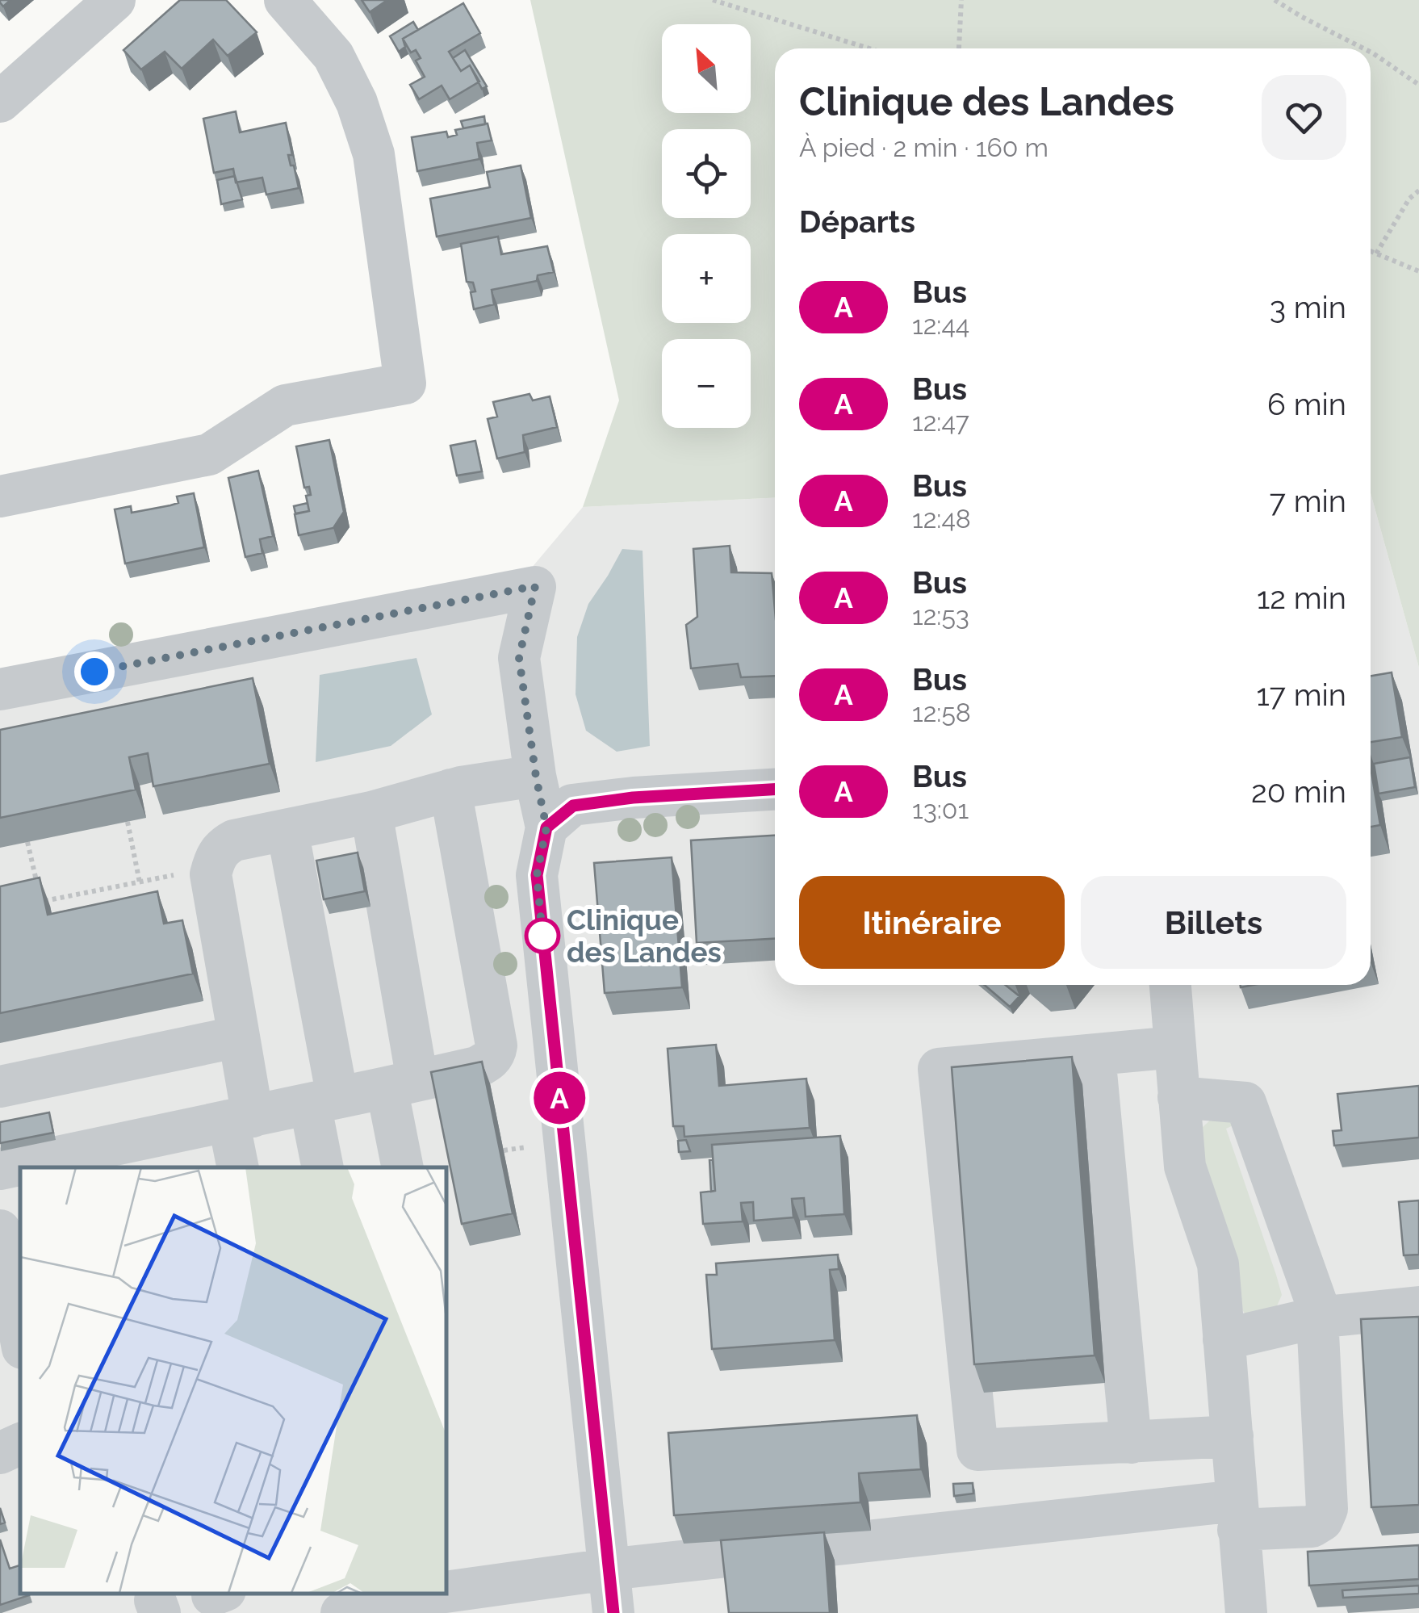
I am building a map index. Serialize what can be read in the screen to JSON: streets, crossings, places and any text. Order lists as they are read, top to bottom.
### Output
{
  "places": ["Clinique des Landes"],
  "lines": ["bus line A"],
  "north": "top left",
  "page": {
    "on_map": "A",
    "map_buttons": ["+", "−"],
    "heading": [
      ["Clinique des Landes", "À pied · 2 min · 160 m"],
      "Départs"
    ],
    "list": [
      {
        "mark": "A",
        "name": "Bus",
        "note": "12:44",
        "value": "3 min"
      },
      {
        "mark": "A",
        "name": "Bus",
        "note": "12:47",
        "value": "6 min"
      },
      {
        "mark": "A",
        "name": "Bus",
        "note": "12:48",
        "value": "7 min"
      },
      {
        "mark": "A",
        "name": "Bus",
        "note": "12:53",
        "value": "12 min"
      },
      {
        "mark": "A",
        "name": "Bus",
        "note": "12:58",
        "value": "17 min"
      },
      {
        "mark": "A",
        "name": "Bus",
        "note": "13:01",
        "value": "20 min"
      }
    ],
    "buttons": ["Itinéraire", "Billets"]
  }
}
